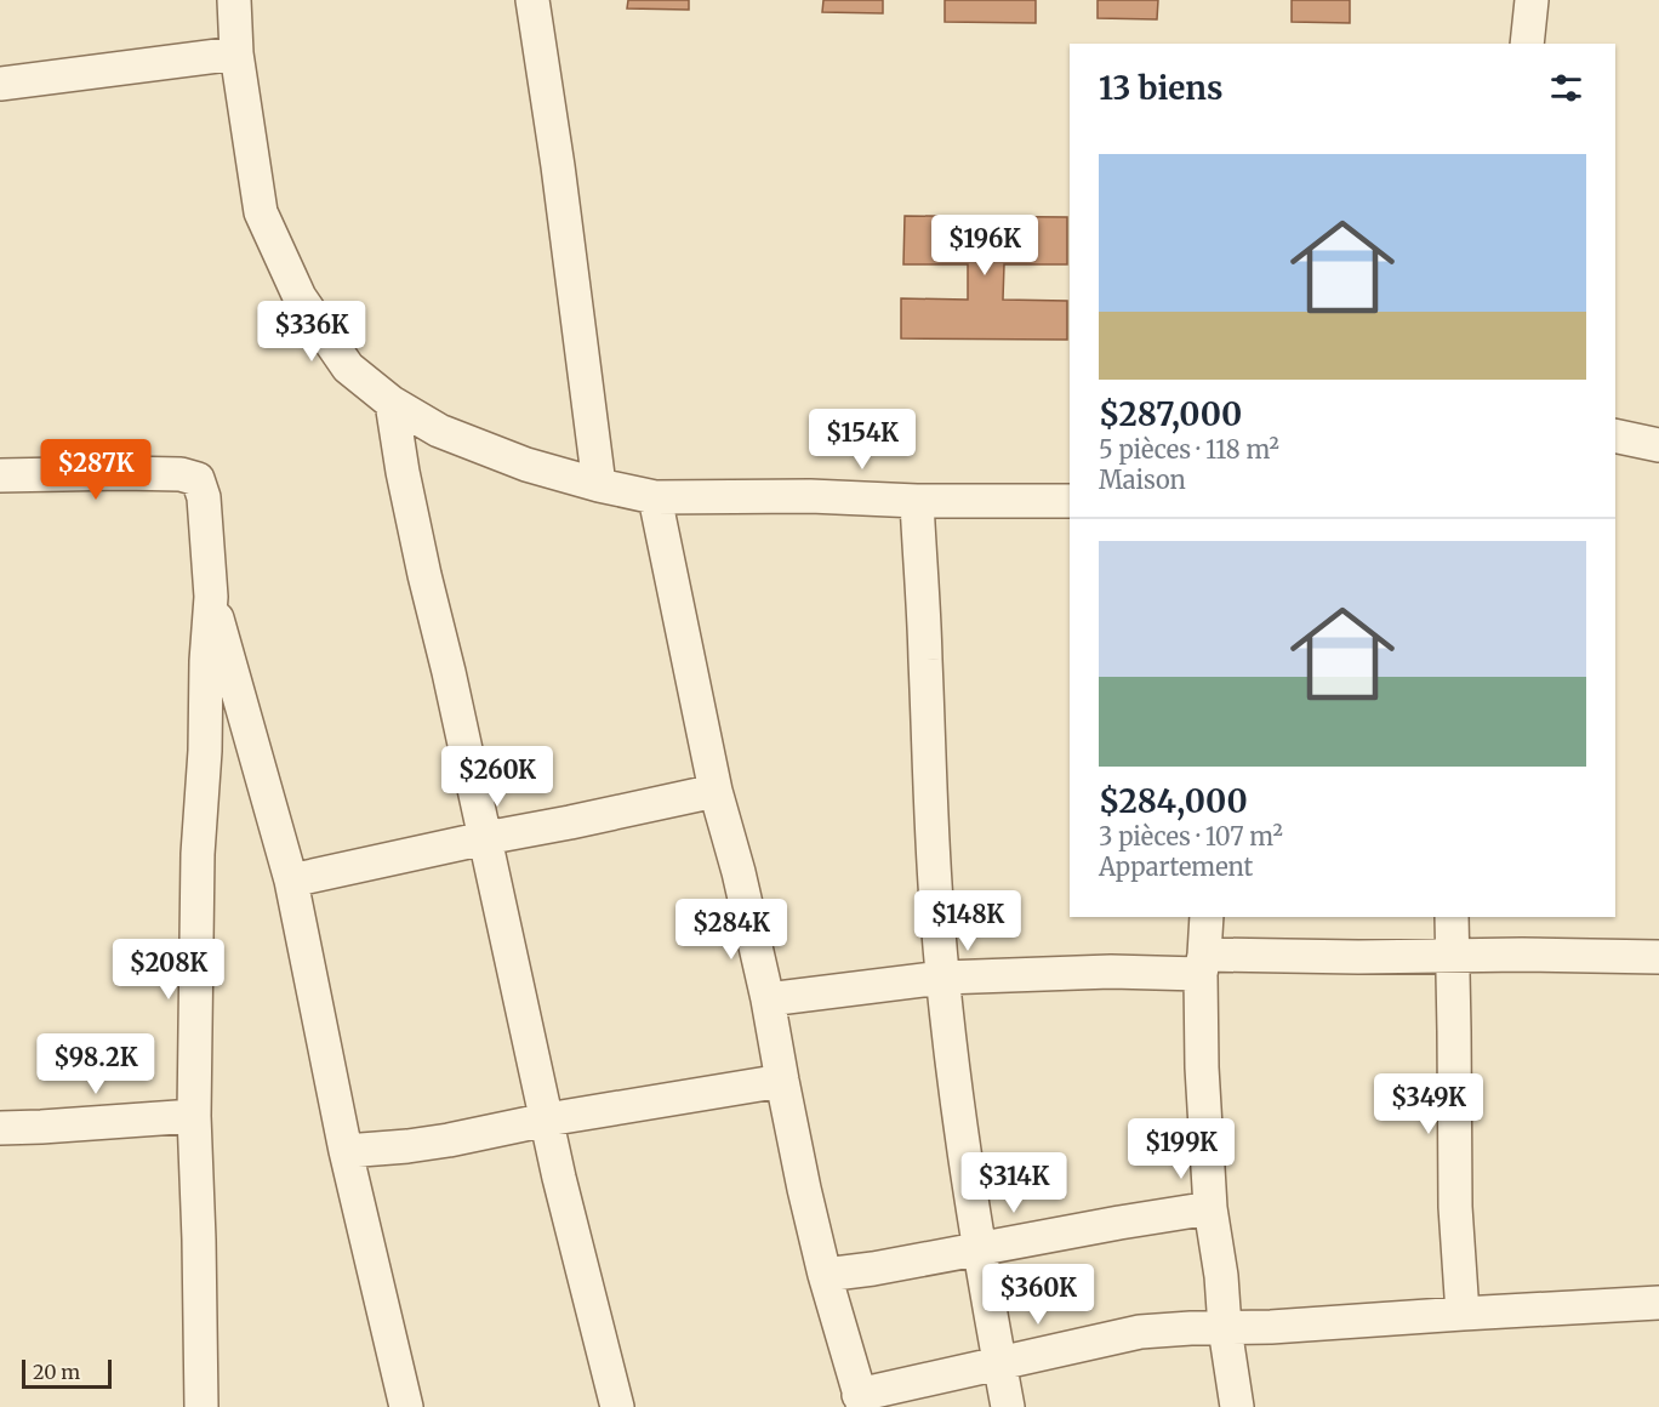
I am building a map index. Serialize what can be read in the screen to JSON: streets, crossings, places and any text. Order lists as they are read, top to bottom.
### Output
{
  "scale_bar": "20 m",
  "page": {
    "heading": "13 biens",
    "list": [
      {
        "name": "$287,000",
        "note": "5 pièces · 118 m² · Maison"
      },
      {
        "name": "$284,000",
        "note": "3 pièces · 107 m² · Appartement"
      }
    ],
    "price": [
      "$196K",
      "$336K",
      "$154K",
      "$287K",
      "$260K",
      "$148K",
      "$284K",
      "$208K",
      "$98.2K",
      "$349K",
      "$199K",
      "$314K",
      "$360K"
    ],
    "scale": "20 m"
  }
}
